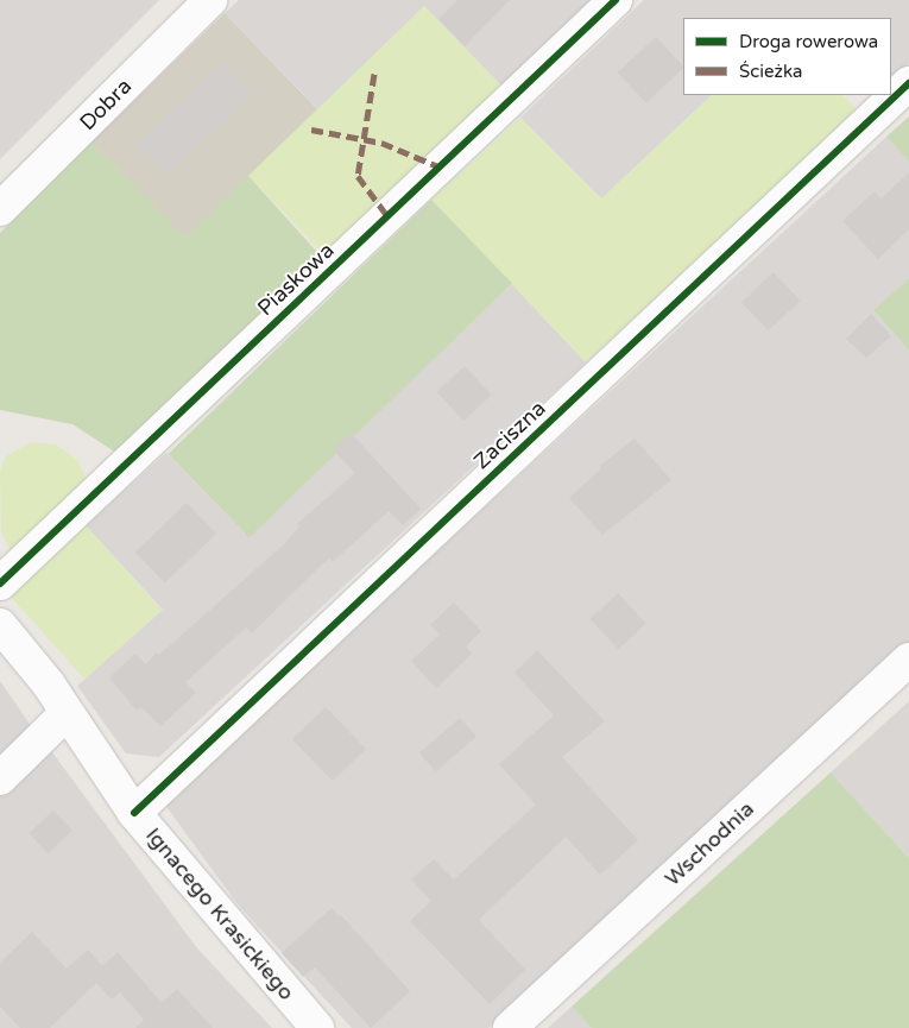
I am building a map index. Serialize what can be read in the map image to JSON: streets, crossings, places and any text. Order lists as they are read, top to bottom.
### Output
{
  "streets": {
    "street": [
      "Dobra",
      "Piaskowa",
      "Zaciszna",
      "Wschodnia",
      "Ignacego Krasickiego"
    ]
  },
  "crossings": [
    ["Zaciszna", "Ignacego Krasickiego"]
  ],
  "legend": ["Droga rowerowa", "Ścieżka"]
}
